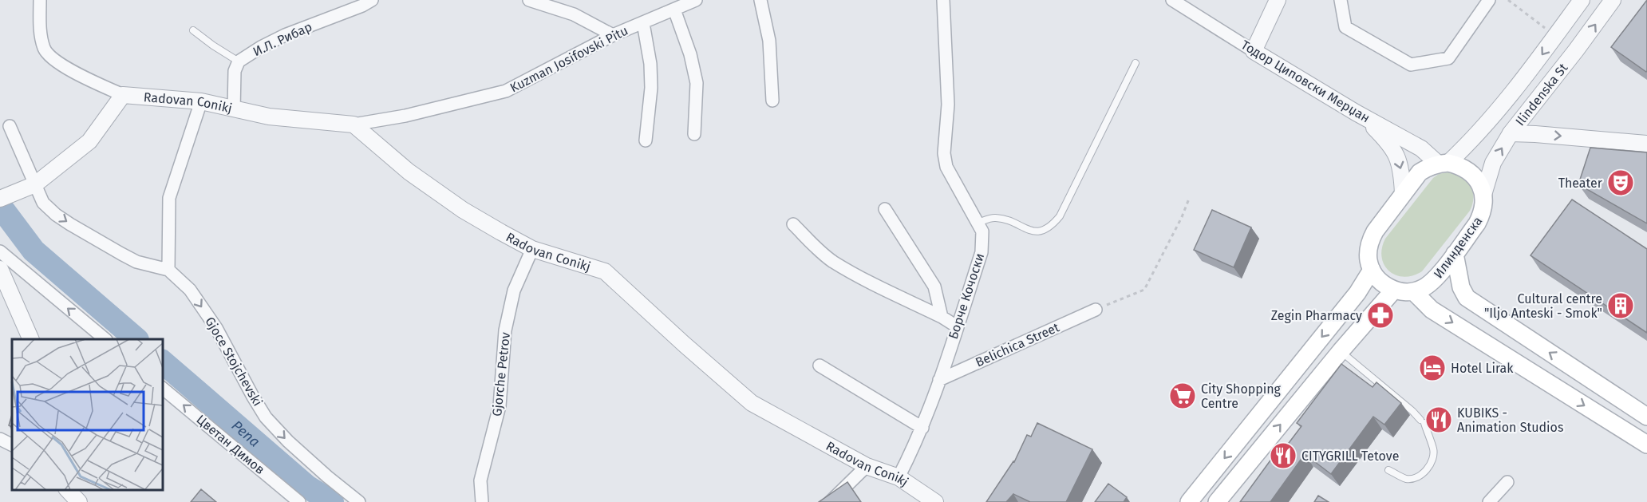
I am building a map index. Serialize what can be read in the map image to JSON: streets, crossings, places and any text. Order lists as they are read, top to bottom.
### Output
{
  "streets": {
    "main road": ["Илинденска"],
    "street": [
      "И.Л. Рибар",
      "Kuzman Josifovski Pitu",
      "Тодор Циповски Мерџан",
      "Ilindenska St",
      "Radovan Conikj",
      "Борче Кочоски",
      "Belichica Street",
      "Gjoce Stojchevski",
      "Gjorche Petrov",
      "Цветан Димов"
    ]
  },
  "crossings": [
    ["И.Л. Рибар", "Radovan Conikj"],
    ["Kuzman Josifovski Pitu", "Radovan Conikj"],
    ["Тодор Циповски Мерџан", "Ilindenska St"],
    ["Тодор Циповски Мерџан", "Илинденска"],
    ["Ilindenska St", "Илинденска"],
    ["Radovan Conikj", "Борче Кочоски"],
    ["Radovan Conikj", "Gjorche Petrov"],
    ["Борче Кочоски", "Belichica Street"]
  ],
  "one_way": ["Цветан Димов"],
  "water": ["Pena"],
  "places": {
    "theatre": ["Theater"],
    "building": ["Cultural centre \"Iljo Anteski - Smok\""],
    "pharmacy": ["Zegin Pharmacy"],
    "hotel": ["Hotel Lirak"],
    "supermarket": ["City Shopping Centre"],
    "restaurant": ["KUBIKS - Animation Studios", "CITYGRILL Tetove"]
  }
}
